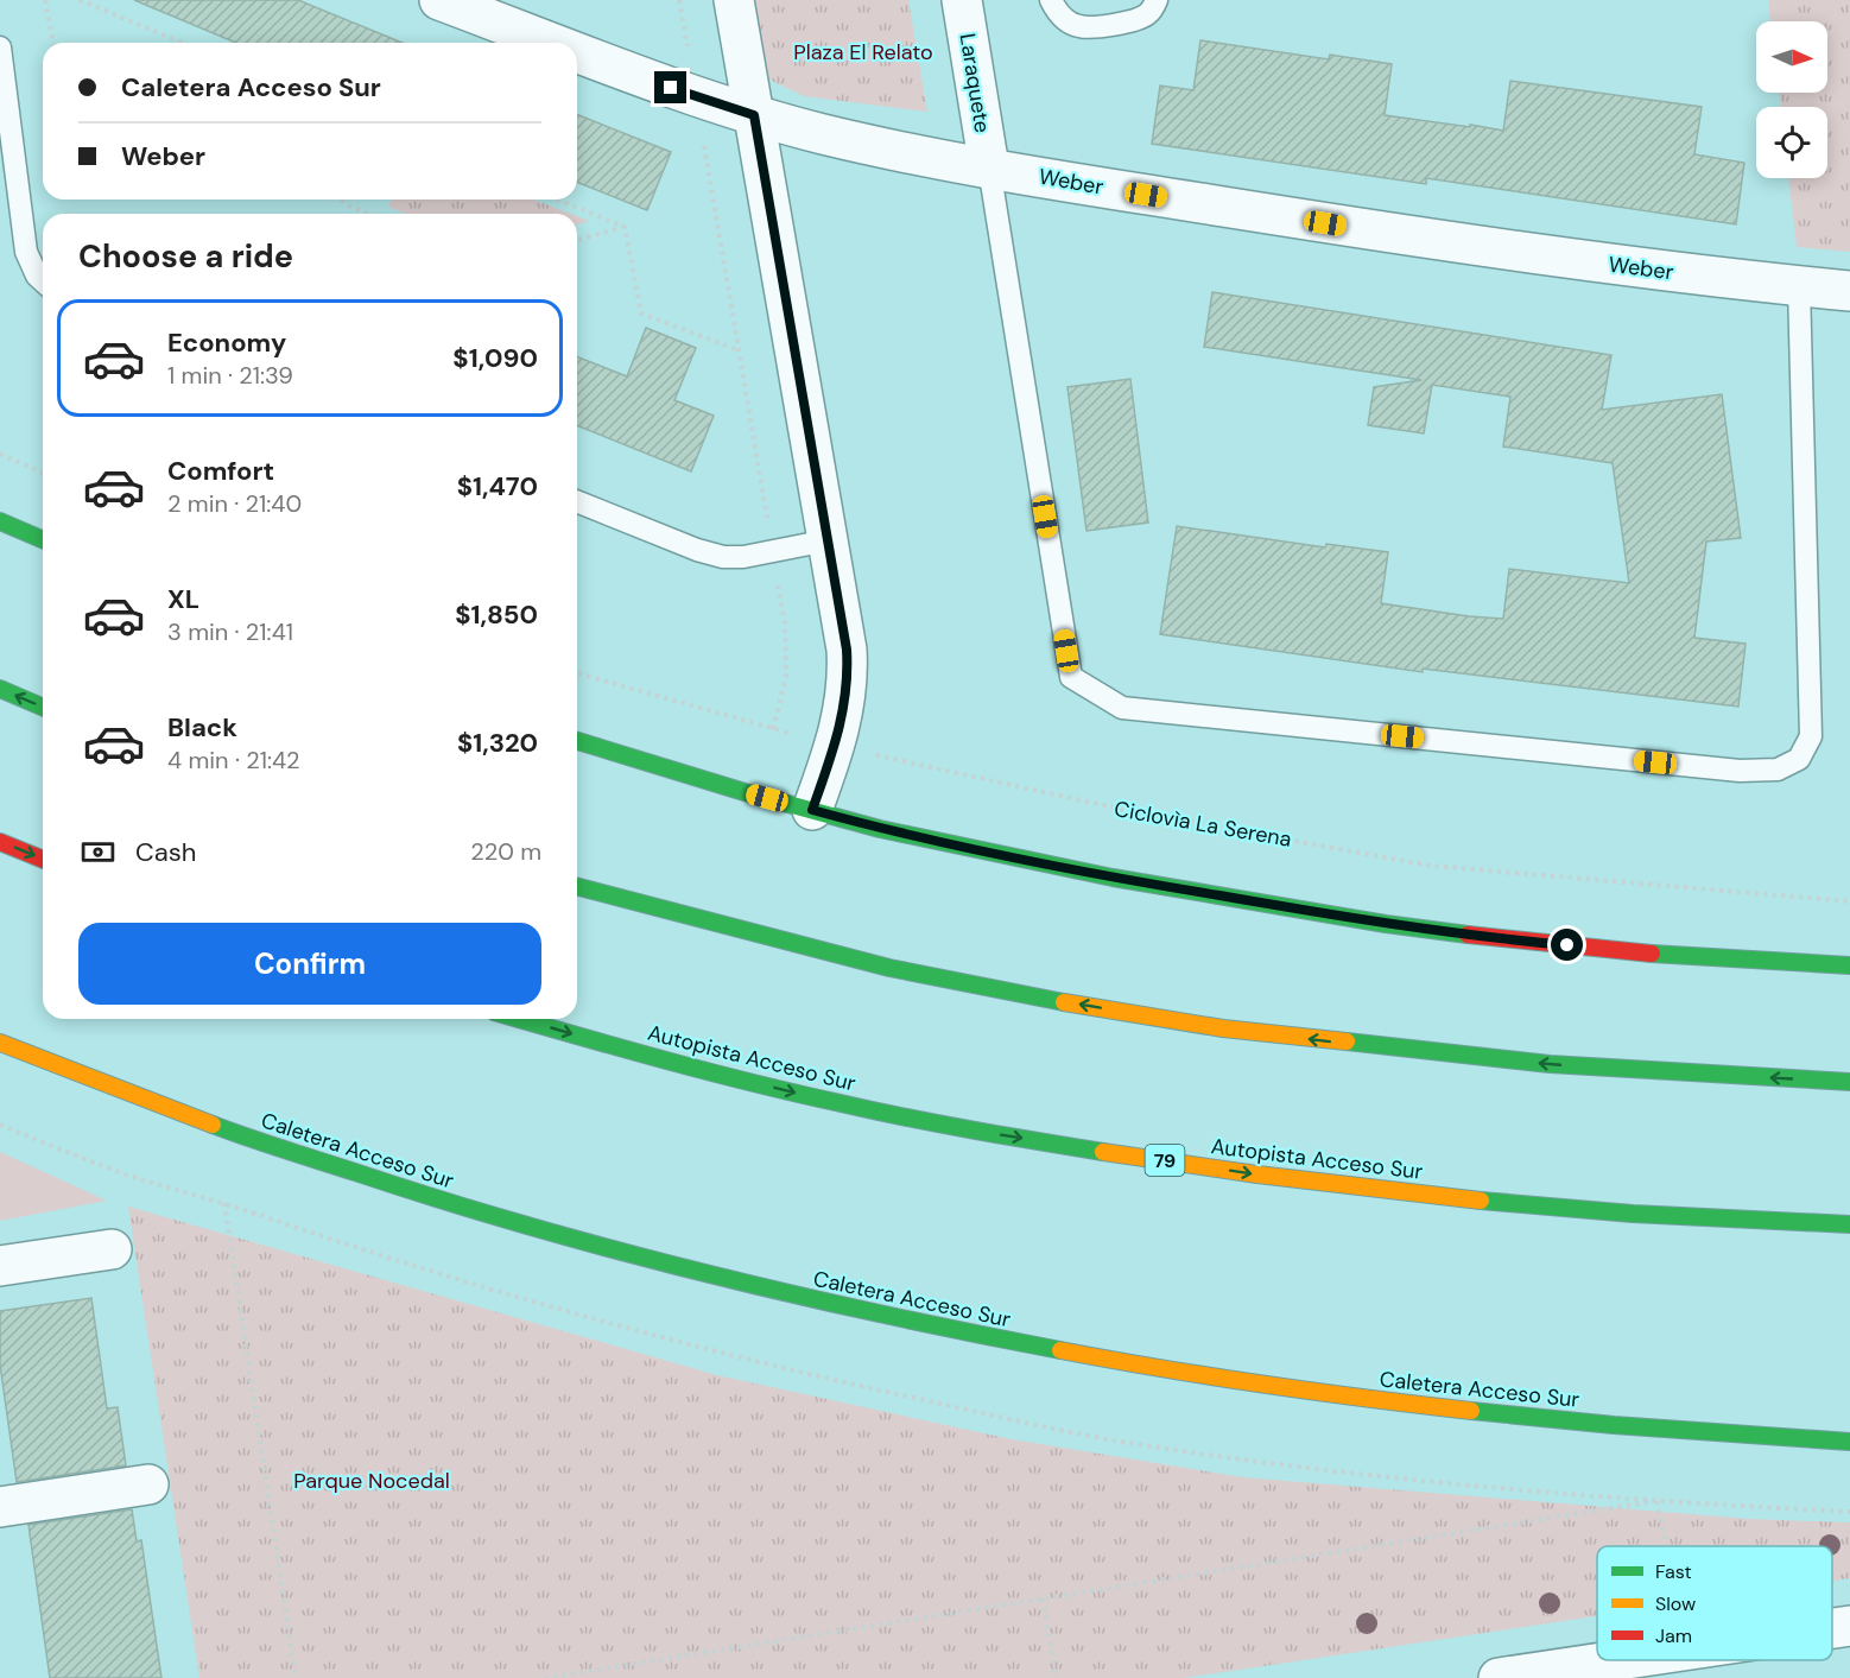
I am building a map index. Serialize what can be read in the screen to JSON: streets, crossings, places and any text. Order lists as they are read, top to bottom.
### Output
{
  "streets": {
    "main road": ["Autopista Acceso Sur", "Caletera Acceso Sur", "79"],
    "street": ["Laraquete", "Weber"],
    "path": ["Ciclovìa La Serena"]
  },
  "crossings": [
    ["Laraquete", "Weber"]
  ],
  "parks": ["Plaza El Relato", "Parque Nocedal"],
  "legend": ["Fast", "Slow", "Jam"],
  "north": "right",
  "page": {
    "banner": ["Caletera Acceso Sur", "Weber"],
    "heading": "Choose a ride",
    "list": [
      {
        "name": "Economy",
        "note": "1 min · 21:39",
        "value": "$1,090"
      },
      {
        "name": "Comfort",
        "note": "2 min · 21:40",
        "value": "$1,470"
      },
      {
        "name": "XL",
        "note": "3 min · 21:41",
        "value": "$1,850"
      },
      {
        "name": "Black",
        "note": "4 min · 21:42",
        "value": "$1,320"
      }
    ],
    "pay": ["Cash", "220 m"],
    "buttons": "Confirm"
  }
}
